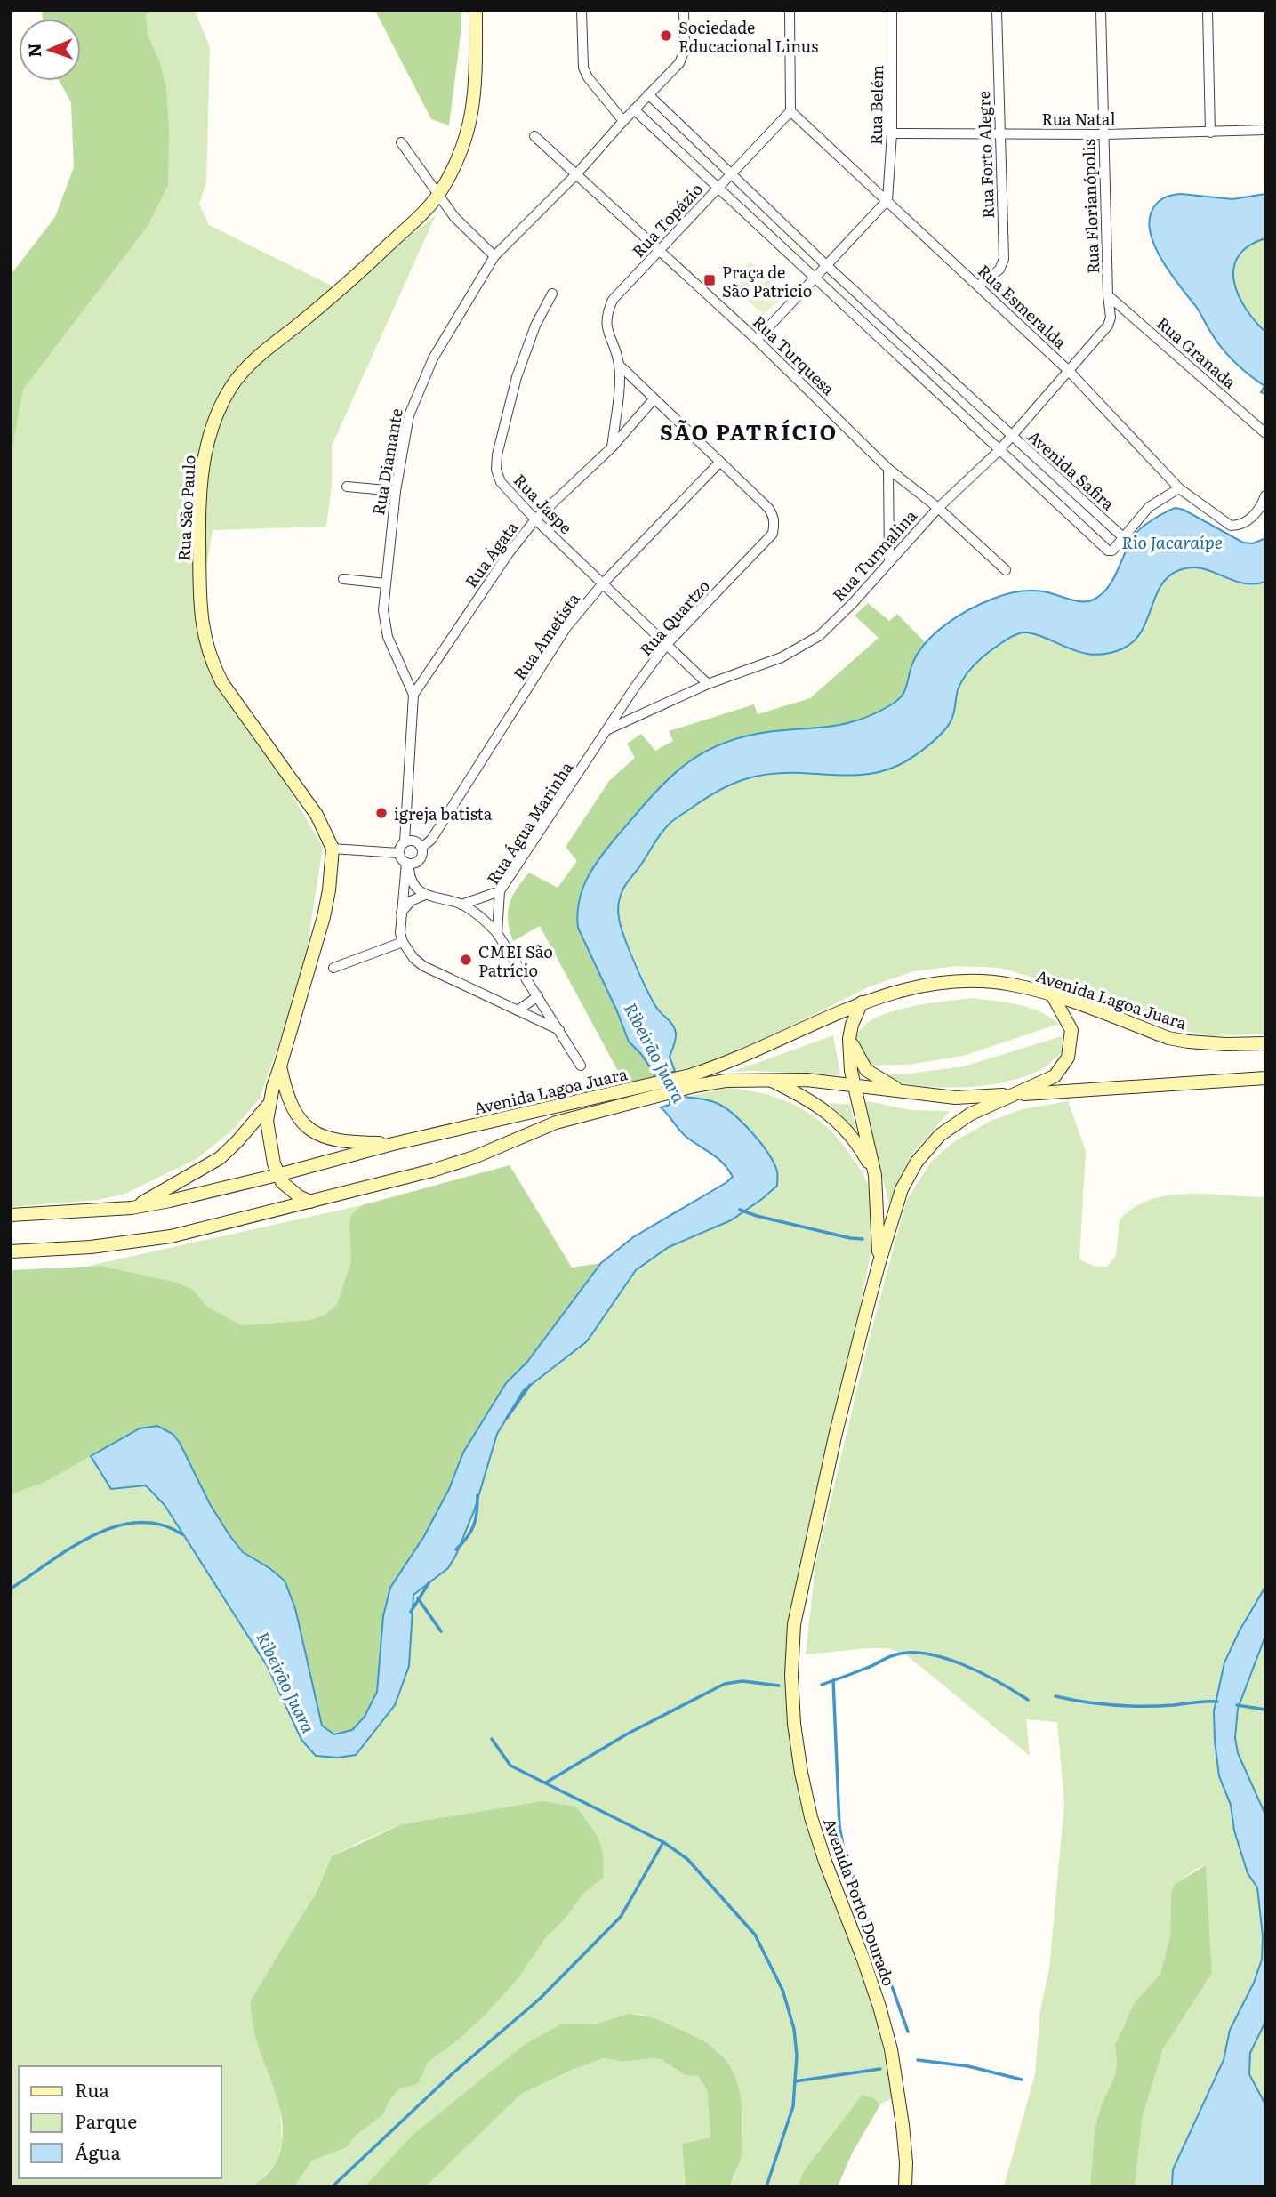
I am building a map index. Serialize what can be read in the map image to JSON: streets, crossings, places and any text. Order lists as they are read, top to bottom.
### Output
{
  "streets": {
    "main road": ["Rua São Paulo", "Avenida Lagoa Juara", "Avenida Porto Dourado"],
    "street": [
      "Rua Belém",
      "Rua Natal",
      "Rua Forto Alegre",
      "Rua Florianópolis",
      "Rua Topázio",
      "Rua Esmeralda",
      "Rua Granada",
      "Rua Turquesa",
      "Rua Diamante",
      "Avenida Safira",
      "Rua Jaspe",
      "Rua Ágata",
      "Rua Turmalina",
      "Rua Quartzo",
      "Rua Ametista",
      "Rua Água Marinha"
    ]
  },
  "crossings": [
    ["Rua Belém", "Rua Natal"],
    ["Rua Belém", "Rua Esmeralda"],
    ["Rua Natal", "Rua Forto Alegre"],
    ["Rua Natal", "Rua Florianópolis"],
    ["Rua Forto Alegre", "Rua Esmeralda"],
    ["Rua Florianópolis", "Rua Granada"],
    ["Rua Florianópolis", "Rua Turmalina"],
    ["Rua Topázio", "Rua Esmeralda"],
    ["Rua Topázio", "Rua Turquesa"],
    ["Rua Topázio", "Avenida Safira"],
    ["Rua Esmeralda", "Rua Turmalina"],
    ["Rua Turquesa", "Rua Diamante"],
    ["Rua Turquesa", "Rua Turmalina"],
    ["Rua Diamante", "Avenida Safira"],
    ["Rua Diamante", "Rua Ágata"],
    ["Rua Diamante", "Rua Ametista"],
    ["Avenida Safira", "Rua Turmalina"],
    ["Rua Jaspe", "Rua Ágata"],
    ["Rua Jaspe", "Rua Turmalina"],
    ["Rua Jaspe", "Rua Quartzo"],
    ["Rua Jaspe", "Rua Ametista"],
    ["Rua Turmalina", "Rua Quartzo"],
    ["Rua Turmalina", "Rua Água Marinha"],
    ["Rua Quartzo", "Rua Ametista"],
    ["Rua Quartzo", "Rua Água Marinha"]
  ],
  "districts": ["SÃO PATRÍCIO"],
  "water": ["Rio Jacaraípe", "Ribeirão Juara"],
  "places": {
    "other": ["Sociedade Educacional Linus", "igreja batista", "CMEI São Patrício"],
    "transit": ["Praça de São Patricio"]
  },
  "legend": ["Rua", "Parque", "Água"],
  "north": "left"
}
